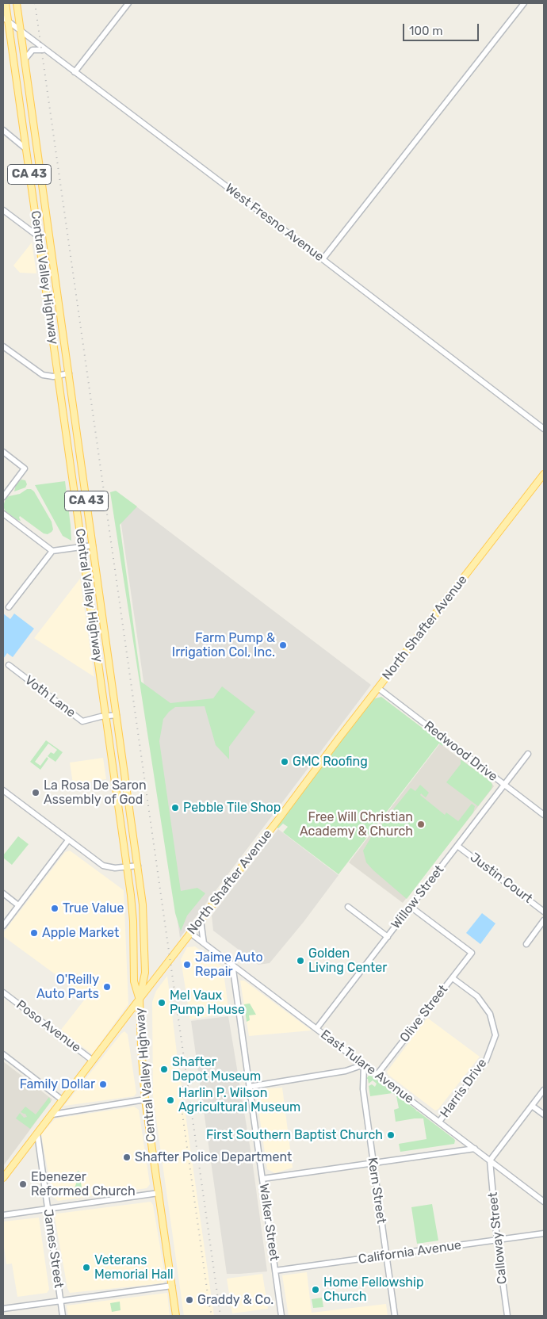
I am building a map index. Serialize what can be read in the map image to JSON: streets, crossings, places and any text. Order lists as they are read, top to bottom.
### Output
{
  "streets": {
    "main road": ["CA 43", "Central Valley Highway", "North Shafter Avenue"],
    "street": [
      "West Fresno Avenue",
      "Voth Lane",
      "Redwood Drive",
      "Justin Court",
      "Willow Street",
      "Olive Street",
      "Poso Avenue",
      "East Tulare Avenue",
      "Harris Drive",
      "Kern Street",
      "Walker Street",
      "Calloway Street",
      "James Street",
      "California Avenue"
    ]
  },
  "crossings": [
    ["West Fresno Avenue", "Central Valley Highway"],
    ["Central Valley Highway", "North Shafter Avenue"],
    ["Central Valley Highway", "Voth Lane"],
    ["North Shafter Avenue", "Redwood Drive"],
    ["North Shafter Avenue", "Poso Avenue"],
    ["North Shafter Avenue", "East Tulare Avenue"],
    ["North Shafter Avenue", "James Street"],
    ["Redwood Drive", "Willow Street"],
    ["Justin Court", "Willow Street"],
    ["Willow Street", "Olive Street"],
    ["Willow Street", "East Tulare Avenue"],
    ["Olive Street", "East Tulare Avenue"],
    ["Olive Street", "Harris Drive"],
    ["East Tulare Avenue", "Harris Drive"],
    ["East Tulare Avenue", "Kern Street"],
    ["East Tulare Avenue", "Walker Street"],
    ["East Tulare Avenue", "Calloway Street"],
    ["Kern Street", "California Avenue"],
    ["Walker Street", "California Avenue"],
    ["Calloway Street", "California Avenue"]
  ],
  "places": [
    "Farm Pump & Irrigation Col, Inc.",
    "GMC Roofing",
    "La Rosa De Saron Assembly of God",
    "Pebble Tile Shop",
    "Free Will Christian Academy & Church",
    "True Value",
    "Apple Market",
    "Golden Living Center",
    "Jaime Auto Repair",
    "O'Reilly Auto Parts",
    "Mel Vaux Pump House",
    "Shafter Depot Museum",
    "Family Dollar",
    "Harlin P. Wilson Agricultural Museum",
    "First Southern Baptist Church",
    "Shafter Police Department",
    "Ebenezer Reformed Church",
    "Veterans Memorial Hall",
    "Home Fellowship Church",
    "Graddy & Co."
  ],
  "scale_bar": "100 m"
}
